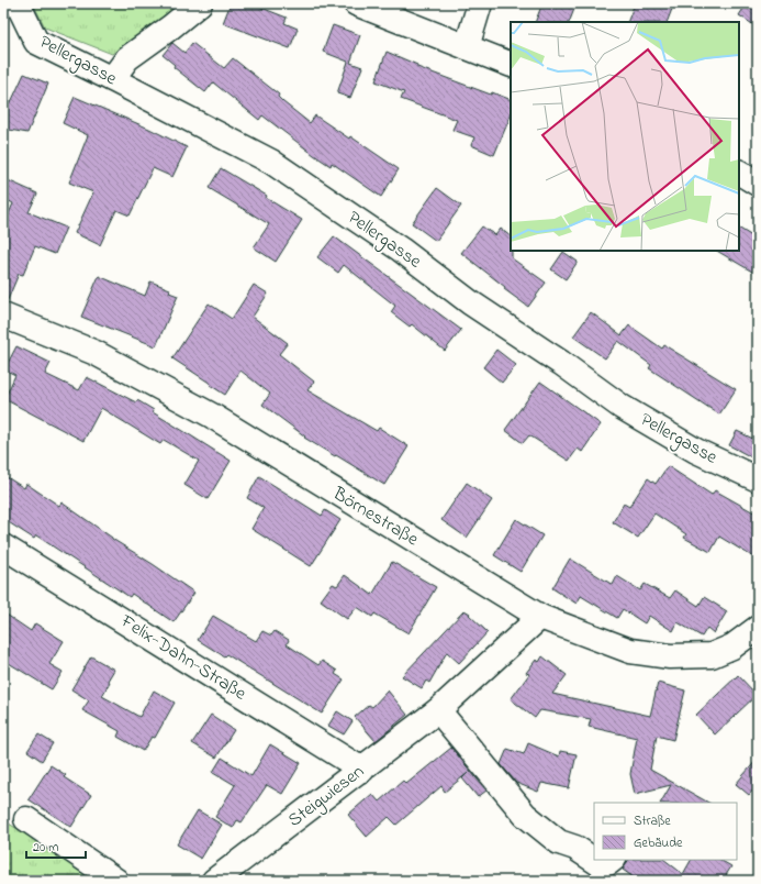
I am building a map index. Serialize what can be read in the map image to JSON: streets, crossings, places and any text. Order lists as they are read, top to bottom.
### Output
{
  "streets": {
    "street": [
      "Pellergasse",
      "Börnestraße",
      "Felix-Dahn-Straße",
      "Steigwiesen"
    ]
  },
  "crossings": [
    ["Börnestraße", "Steigwiesen"],
    ["Felix-Dahn-Straße", "Steigwiesen"]
  ],
  "legend": ["Straße", "Gebäude"],
  "scale_bar": "20 m"
}
